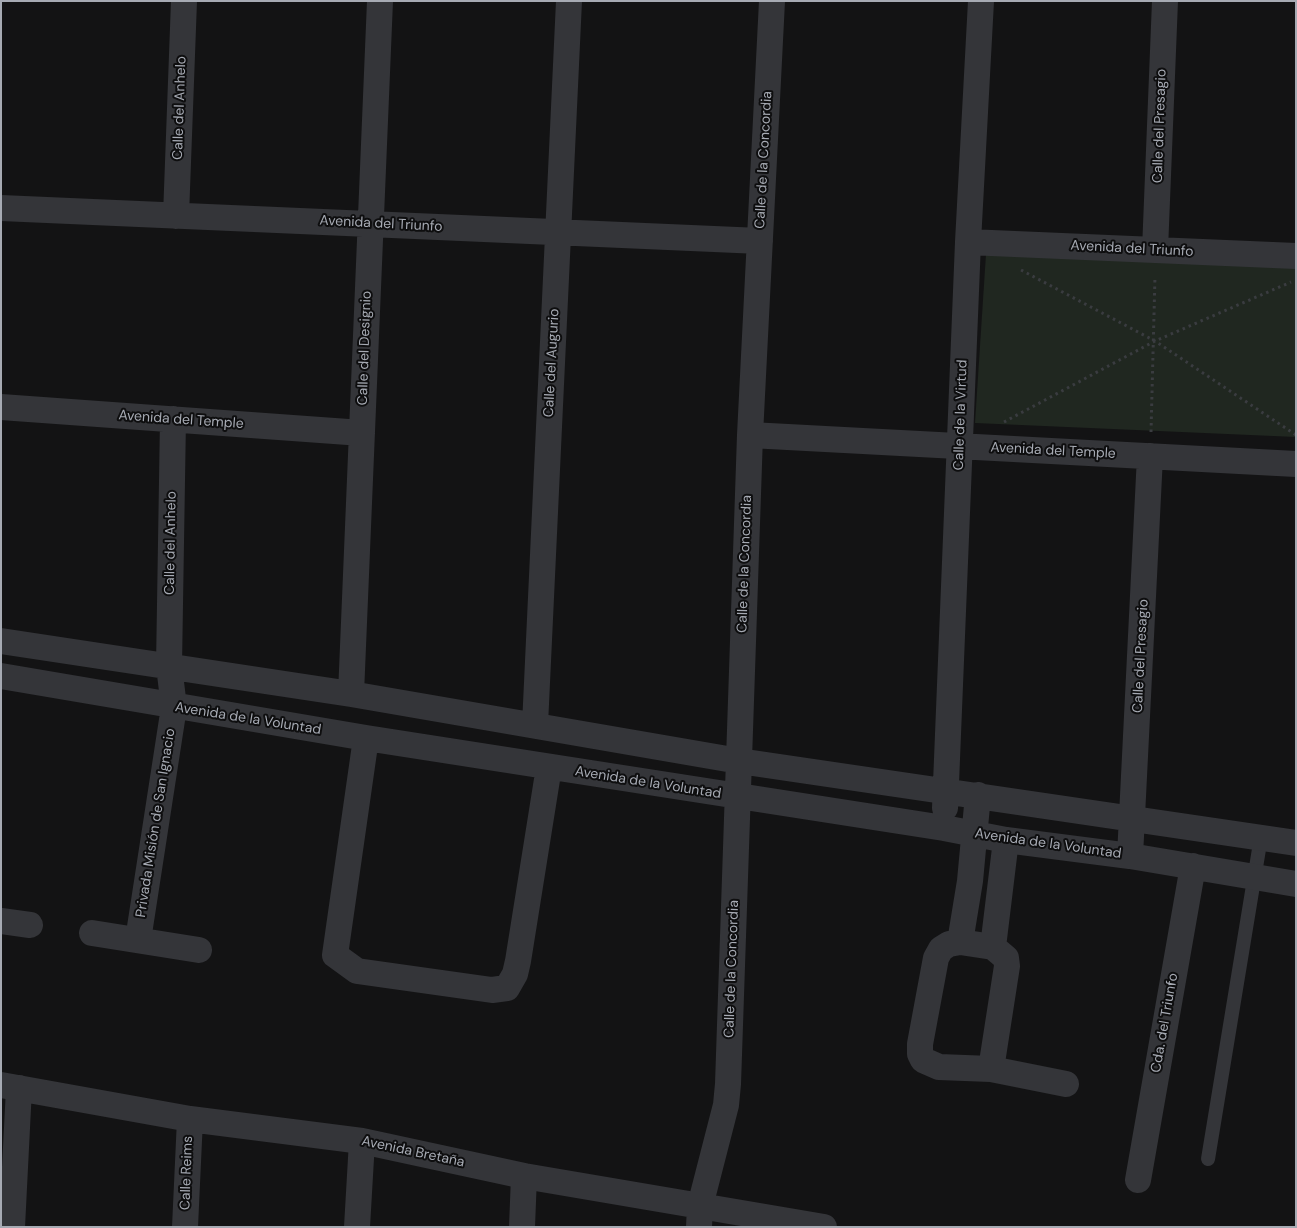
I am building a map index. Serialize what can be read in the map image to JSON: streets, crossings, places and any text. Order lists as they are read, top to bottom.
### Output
{
  "streets": {
    "street": [
      "Calle del Anhelo",
      "Calle del Presagio",
      "Calle de la Concordia",
      "Avenida del Triunfo",
      "Calle del Designio",
      "Calle del Augurio",
      "Calle de la Virtud",
      "Avenida del Temple",
      "Avenida de la Voluntad",
      "Privada Misión de San Ignacio",
      "Cda. del Triunfo",
      "Avenida Bretaña",
      "Calle Reims"
    ]
  },
  "crossings": [
    ["Calle del Anhelo", "Avenida del Triunfo"],
    ["Calle del Anhelo", "Avenida del Temple"],
    ["Calle del Anhelo", "Avenida de la Voluntad"],
    ["Calle del Anhelo", "Privada Misión de San Ignacio"],
    ["Calle del Presagio", "Avenida del Triunfo"],
    ["Calle del Presagio", "Avenida del Temple"],
    ["Calle del Presagio", "Avenida de la Voluntad"],
    ["Calle de la Concordia", "Avenida del Triunfo"],
    ["Calle de la Concordia", "Avenida del Temple"],
    ["Calle de la Concordia", "Avenida de la Voluntad"],
    ["Calle de la Concordia", "Avenida Bretaña"],
    ["Avenida del Triunfo", "Calle del Designio"],
    ["Avenida del Triunfo", "Calle del Augurio"],
    ["Avenida del Triunfo", "Calle de la Virtud"],
    ["Calle del Designio", "Avenida del Temple"],
    ["Calle de la Virtud", "Avenida del Temple"],
    ["Calle de la Virtud", "Avenida de la Voluntad"],
    ["Avenida de la Voluntad", "Privada Misión de San Ignacio"],
    ["Avenida de la Voluntad", "Cda. del Triunfo"],
    ["Avenida Bretaña", "Calle Reims"]
  ]
}
